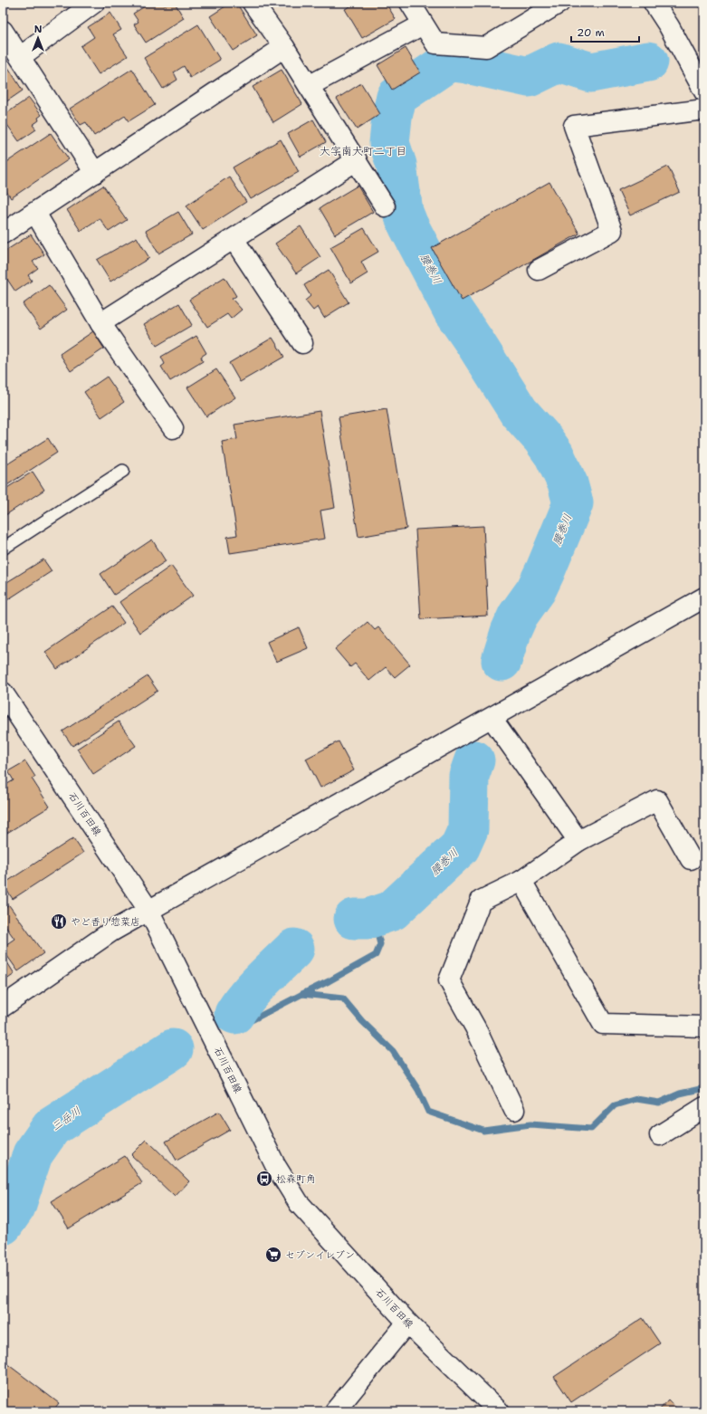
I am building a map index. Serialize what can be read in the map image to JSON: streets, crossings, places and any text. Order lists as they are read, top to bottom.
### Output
{
  "streets": {
    "street": ["石川百田線"]
  },
  "districts": ["大字南大町二丁目"],
  "water": ["腰巻川", "三岳川"],
  "places": {
    "restaurant": ["やど香り惣菜店"],
    "bus stop": ["松森町角"],
    "supermarket": ["セブンイレブン"]
  },
  "scale_bar": "20 m",
  "north": "top"
}
